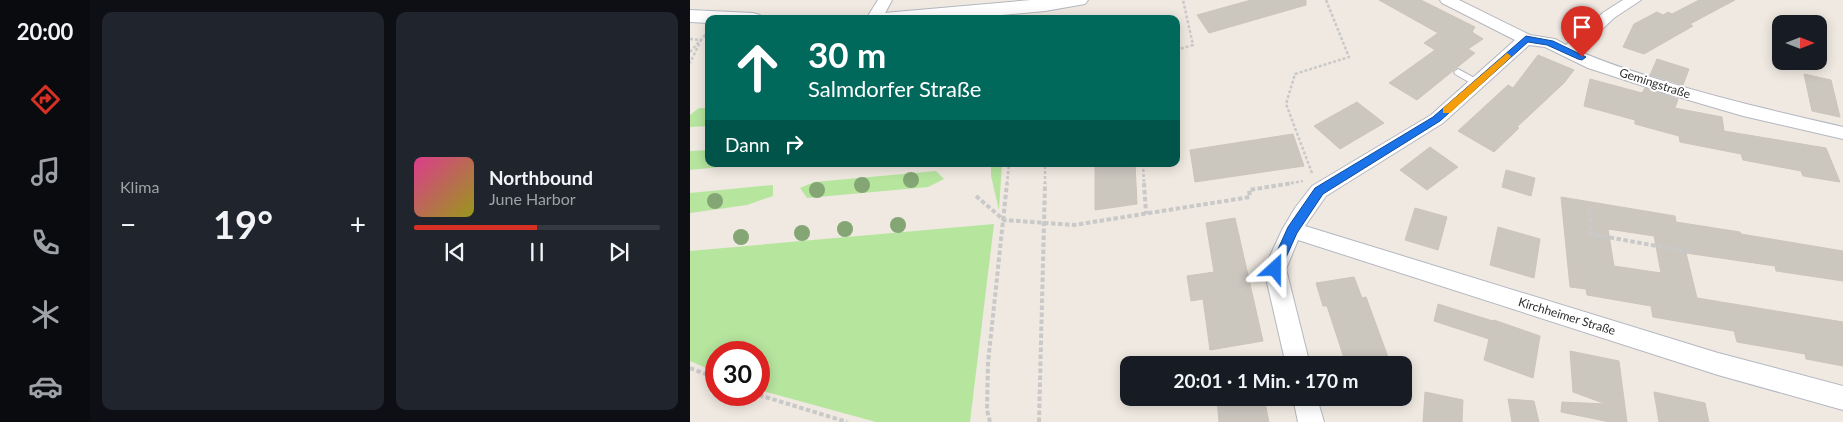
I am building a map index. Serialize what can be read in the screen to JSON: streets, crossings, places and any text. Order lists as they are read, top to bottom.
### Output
{
  "streets": {
    "street": ["Gemingstraße", "Kirchheimer Straße"]
  },
  "north": "right",
  "page": {
    "tabs": "20:00",
    "tile": "Klima",
    "turn": ["30 m", "Salmdorfer Straße"],
    "then": "Dann",
    "song": ["Northbound", "June Harbor"],
    "heat": ["−", "19°", "+"],
    "limit": "30",
    "trip": "20:01 · 1 Min. · 170 m"
  }
}
